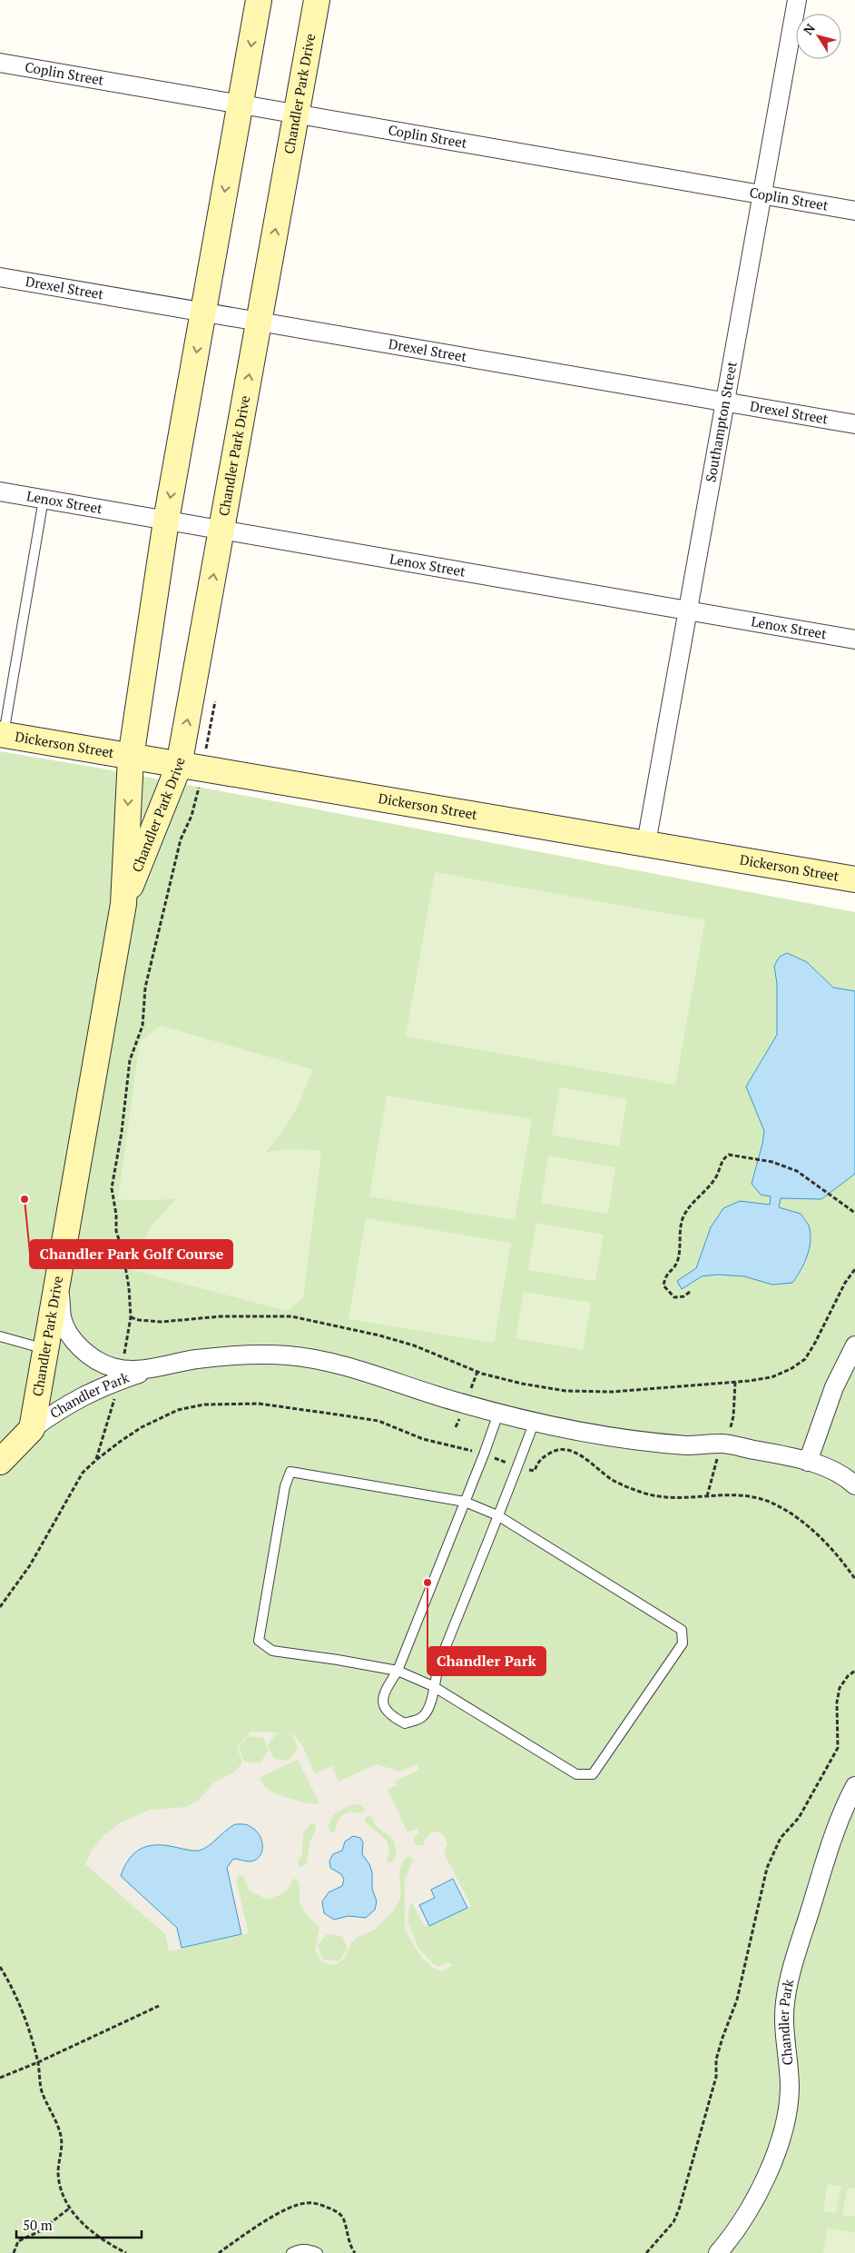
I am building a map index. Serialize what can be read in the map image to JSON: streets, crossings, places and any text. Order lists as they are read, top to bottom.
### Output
{
  "streets": {
    "street": [
      "Coplin Street",
      "Chandler Park Drive",
      "Drexel Street",
      "Southampton Street",
      "Lenox Street",
      "Dickerson Street",
      "Chandler Park"
    ]
  },
  "crossings": [
    ["Coplin Street", "Chandler Park Drive"],
    ["Coplin Street", "Southampton Street"],
    ["Chandler Park Drive", "Drexel Street"],
    ["Chandler Park Drive", "Lenox Street"],
    ["Chandler Park Drive", "Dickerson Street"],
    ["Chandler Park Drive", "Chandler Park"],
    ["Drexel Street", "Southampton Street"],
    ["Southampton Street", "Lenox Street"],
    ["Southampton Street", "Dickerson Street"]
  ],
  "places": ["Chandler Park Golf Course", "Chandler Park"],
  "scale_bar": "50 m",
  "north": "top left"
}
